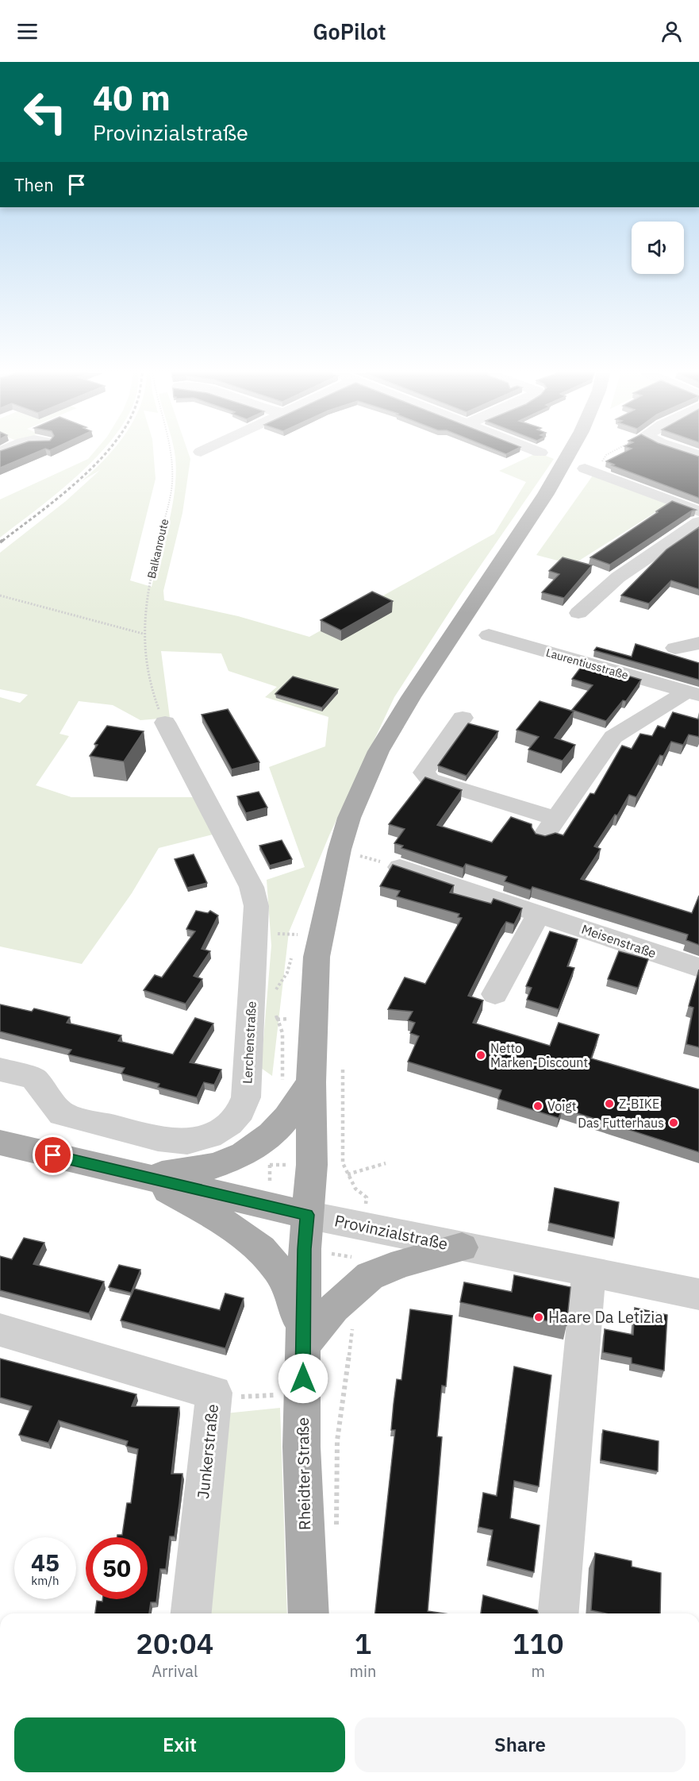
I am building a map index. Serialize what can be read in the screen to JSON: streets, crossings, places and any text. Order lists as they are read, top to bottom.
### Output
{
  "streets": {
    "main road": ["Provinzialstraße", "Rheidter Straße"],
    "street": [
      "Laurentiusstraße",
      "Meisenstraße",
      "Lerchenstraße",
      "Junkerstraße"
    ],
    "path": ["Balkanroute"]
  },
  "crossings": [
    ["Balkanroute", "Lerchenstraße"],
    ["Provinzialstraße", "Rheidter Straße"]
  ],
  "places": [
    "Netto Marken-Discount",
    "Z-BIKE",
    "Voigt",
    "Das Futterhaus",
    "Haare Da Letizia"
  ],
  "page": {
    "header": "GoPilot",
    "turn": ["40 m", "Provinzialstraße"],
    "then": "Then",
    "speed": "45 km/h",
    "limit": "50",
    "eta": [
      "20:04",
      "Arrival",
      "1",
      "min",
      "110",
      "m"
    ],
    "buttons": ["Exit", "Share"]
  }
}
